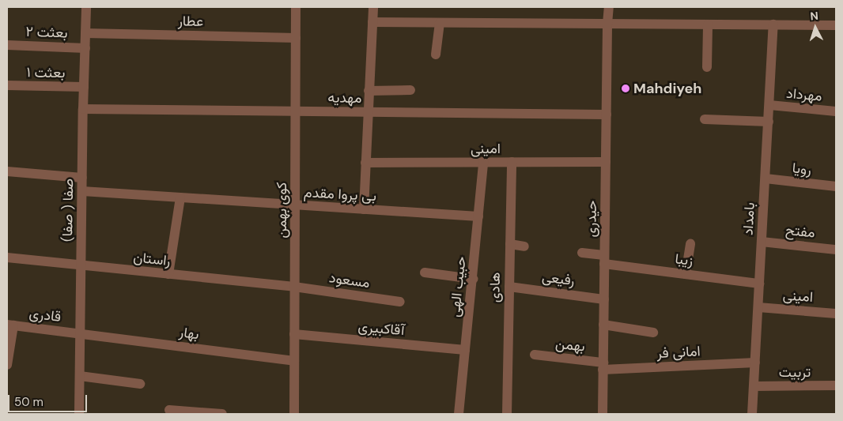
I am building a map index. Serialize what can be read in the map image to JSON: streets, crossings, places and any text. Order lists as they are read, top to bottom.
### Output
{
  "streets": {
    "street": [
      "عطار",
      "بعثت ۲",
      "بعثت ۱",
      "مهرداد",
      "مهدیه",
      "امینی",
      "رویا",
      "بی پروا مقدم",
      "صفا ( صفا)",
      "کوی بهمن",
      "حیدری",
      "بامداد",
      "مفتح",
      "راستان",
      "زیبا",
      "رفیعی",
      "مسعود",
      "حبیب الهی",
      "هادی",
      "قادری",
      "آقاکبیری",
      "بهار",
      "بهمن",
      "امانی فر",
      "تربیت"
    ]
  },
  "crossings": [
    ["عطار", "صفا ( صفا)"],
    ["عطار", "کوی بهمن"],
    ["بعثت ۲", "صفا ( صفا)"],
    ["بعثت ۱", "صفا ( صفا)"],
    ["مهرداد", "بامداد"],
    ["مهدیه", "صفا ( صفا)"],
    ["مهدیه", "کوی بهمن"],
    ["مهدیه", "حیدری"],
    ["امینی", "حیدری"],
    ["امینی", "بامداد"],
    ["امینی", "حبیب الهی"],
    ["امینی", "هادی"],
    ["رویا", "بامداد"],
    ["بی پروا مقدم", "صفا ( صفا)"],
    ["بی پروا مقدم", "کوی بهمن"],
    ["بی پروا مقدم", "حبیب الهی"],
    ["صفا ( صفا)", "راستان"],
    ["صفا ( صفا)", "قادری"],
    ["صفا ( صفا)", "بهار"],
    ["کوی بهمن", "راستان"],
    ["کوی بهمن", "مسعود"],
    ["کوی بهمن", "آقاکبیری"],
    ["کوی بهمن", "بهار"],
    ["حیدری", "زیبا"],
    ["حیدری", "رفیعی"],
    ["حیدری", "بهمن"],
    ["حیدری", "امانی فر"],
    ["بامداد", "مفتح"],
    ["بامداد", "زیبا"],
    ["بامداد", "امانی فر"],
    ["بامداد", "تربیت"],
    ["راستان", "مسعود"],
    ["رفیعی", "هادی"],
    ["حبیب الهی", "آقاکبیری"],
    ["قادری", "بهار"],
    ["بهمن", "امانی فر"]
  ],
  "places": ["Mahdiyeh"],
  "scale_bar": "50 m",
  "north": "top"
}
